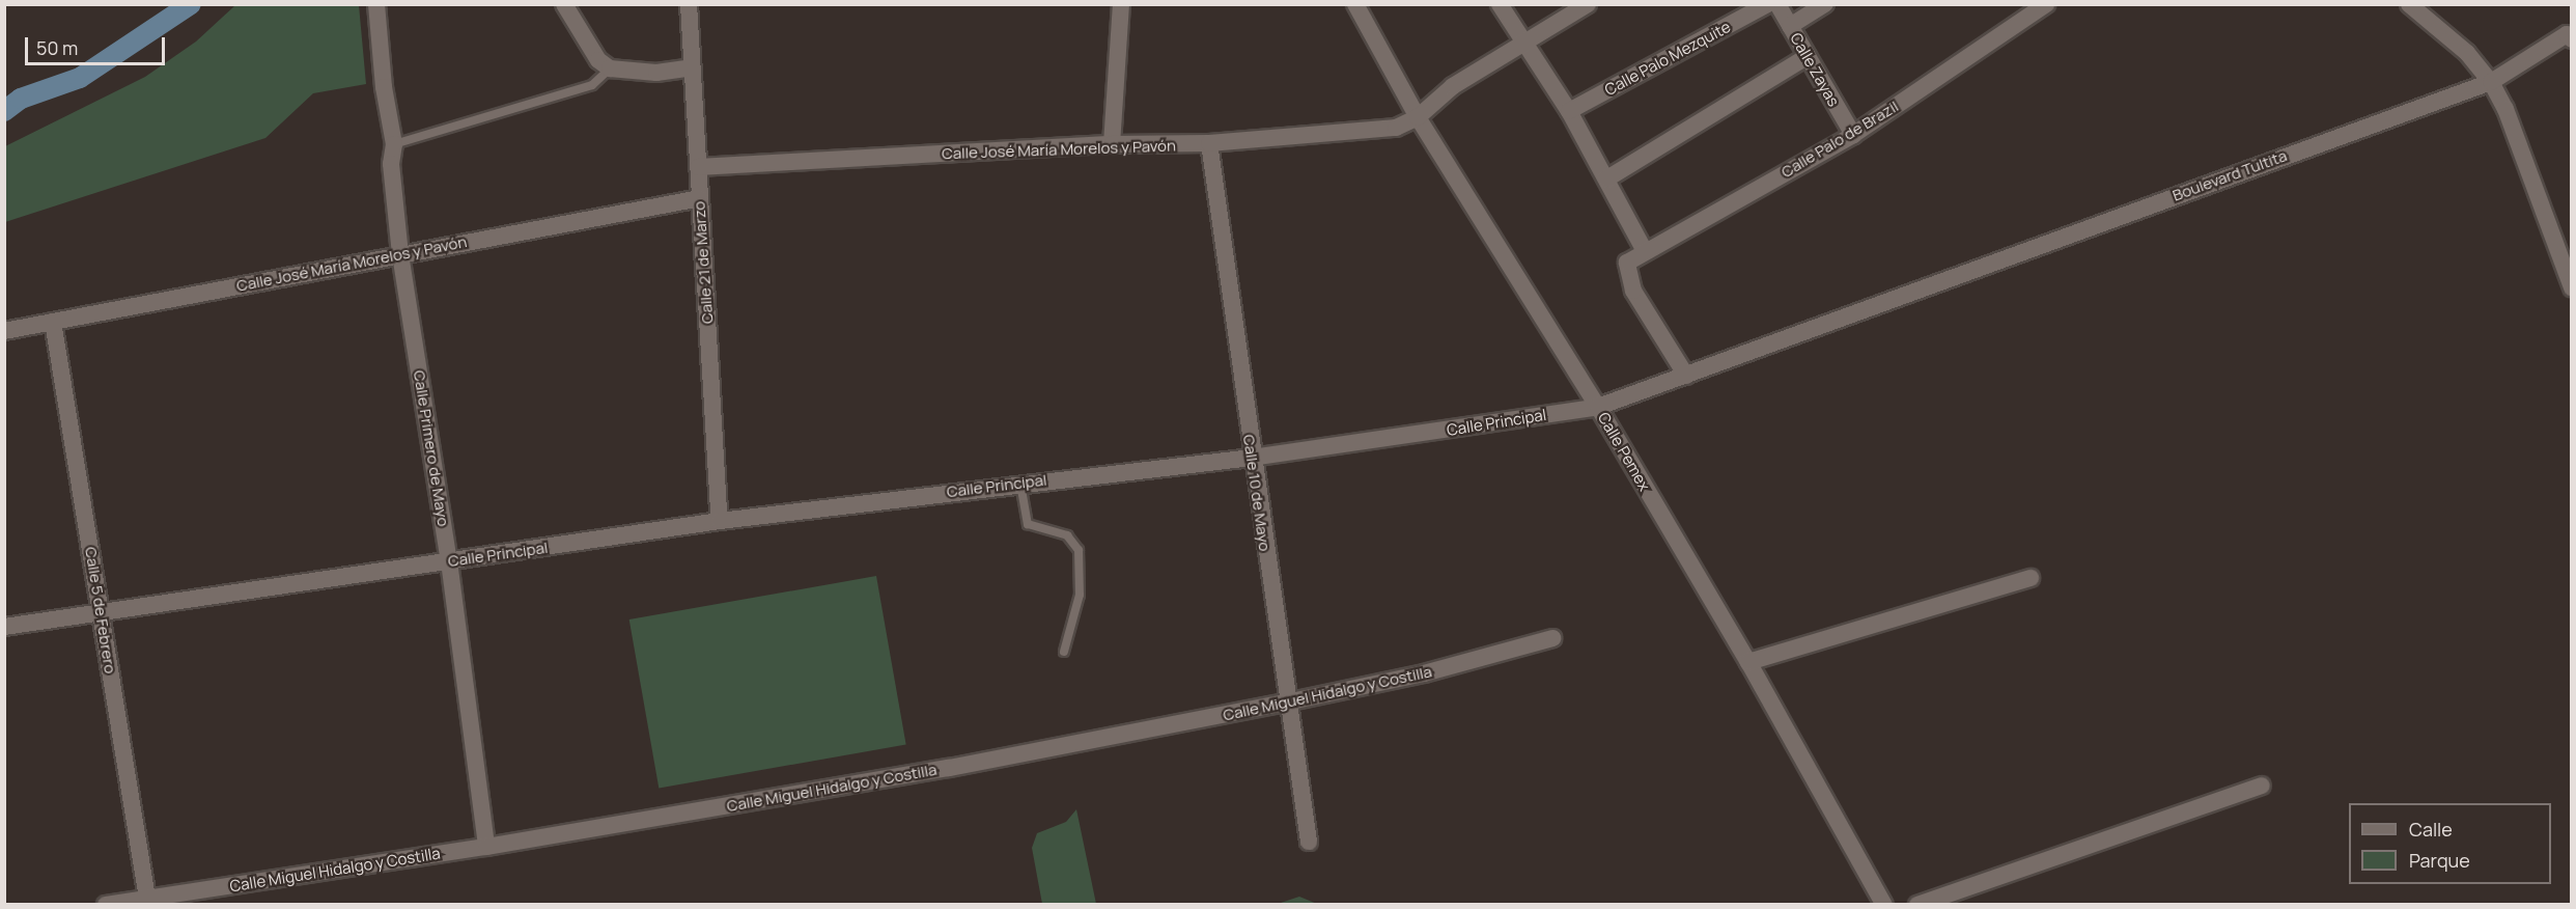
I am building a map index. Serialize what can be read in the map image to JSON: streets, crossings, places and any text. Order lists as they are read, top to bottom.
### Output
{
  "streets": {
    "street": [
      "Calle Palo Mezquite",
      "Calle Zayas",
      "Calle Palo de Brazil",
      "Calle José María Morelos y Pavón",
      "Boulevard Tultita",
      "Calle 21 de Marzo",
      "Calle Principal",
      "Calle Primero de Mayo",
      "Calle Pemex",
      "Calle 10 de Mayo",
      "Calle 5 de Febrero",
      "Calle Miguel Hidalgo y Costilla"
    ]
  },
  "crossings": [
    ["Calle Zayas", "Calle Palo de Brazil"],
    ["Calle Palo de Brazil", "Calle Principal"],
    ["Calle José María Morelos y Pavón", "Calle 21 de Marzo"],
    ["Calle José María Morelos y Pavón", "Calle Primero de Mayo"],
    ["Calle José María Morelos y Pavón", "Calle Pemex"],
    ["Calle José María Morelos y Pavón", "Calle 10 de Mayo"],
    ["Calle José María Morelos y Pavón", "Calle 5 de Febrero"],
    ["Boulevard Tultita", "Calle Principal"],
    ["Calle 21 de Marzo", "Calle Principal"],
    ["Calle Principal", "Calle Primero de Mayo"],
    ["Calle Principal", "Calle Pemex"],
    ["Calle Principal", "Calle 10 de Mayo"],
    ["Calle Principal", "Calle 5 de Febrero"],
    ["Calle Primero de Mayo", "Calle Miguel Hidalgo y Costilla"],
    ["Calle 10 de Mayo", "Calle Miguel Hidalgo y Costilla"],
    ["Calle 5 de Febrero", "Calle Miguel Hidalgo y Costilla"]
  ],
  "legend": ["Calle", "Parque"],
  "scale_bar": "50 m"
}
